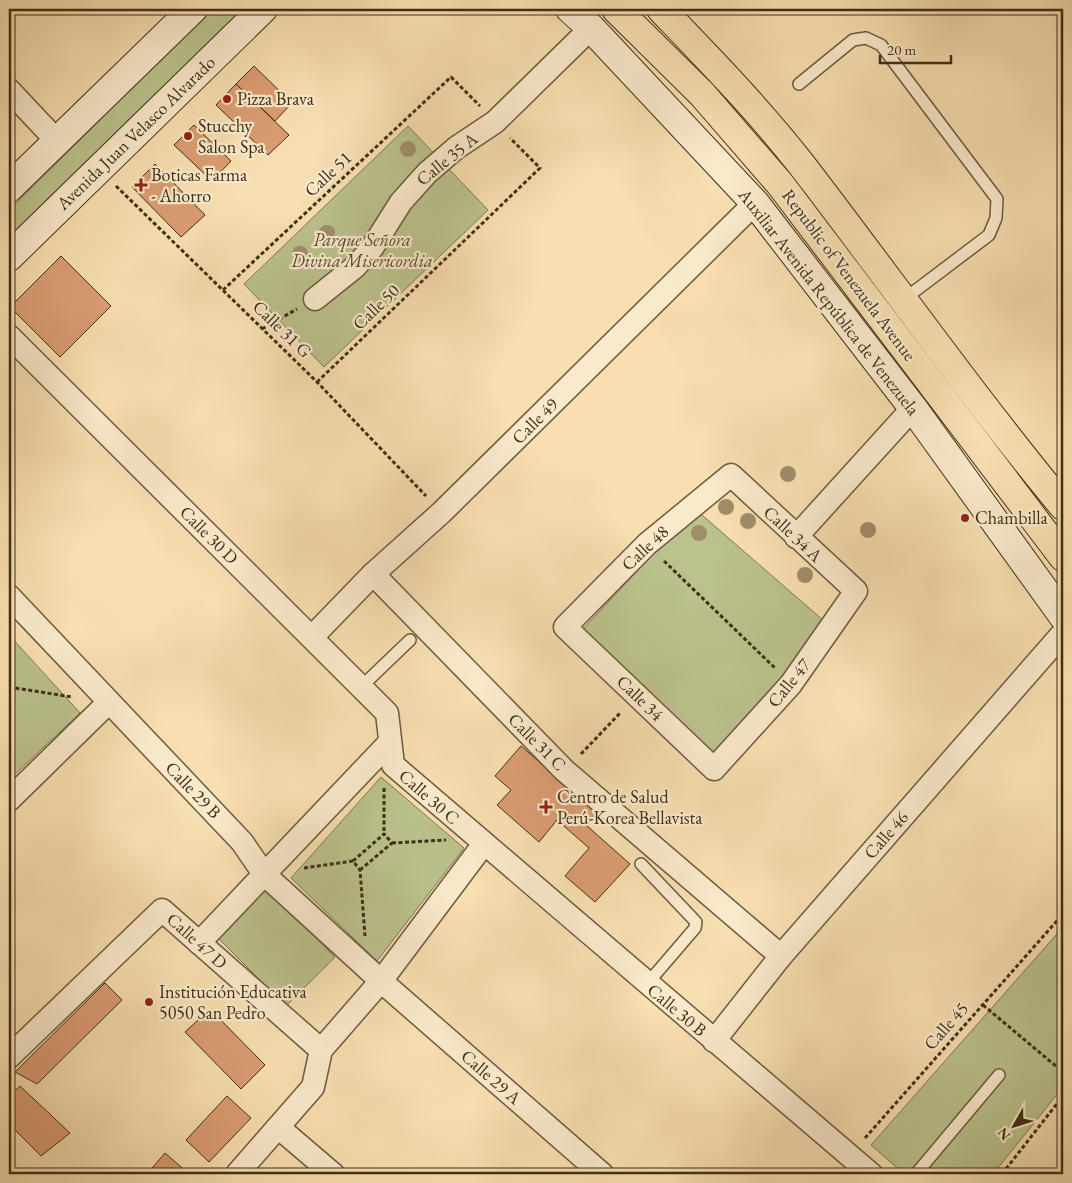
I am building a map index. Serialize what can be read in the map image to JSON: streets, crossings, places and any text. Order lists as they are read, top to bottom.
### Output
{
  "streets": {
    "main road": ["Republic of Venezuela Avenue"],
    "street": [
      "Avenida Juan Velasco Alvarado",
      "Calle 35 A",
      "Auxiliar Avenida República de Venezuela",
      "Calle 49",
      "Calle 34 A",
      "Calle 30 D",
      "Calle 48",
      "Calle 47",
      "Calle 34",
      "Calle 31 C",
      "Calle 29 B",
      "Calle 30 C",
      "Calle 46",
      "Calle 47 D",
      "Calle 30 B",
      "Calle 29 A"
    ],
    "path": [
      "Calle 51",
      "Calle 50",
      "Calle 31 G",
      "Calle 45"
    ]
  },
  "crossings": [
    ["Avenida Juan Velasco Alvarado", "Calle 31 G"],
    ["Calle 35 A", "Auxiliar Avenida República de Venezuela"],
    ["Calle 51", "Calle 31 G"],
    ["Auxiliar Avenida República de Venezuela", "Calle 49"],
    ["Calle 50", "Calle 31 G"],
    ["Calle 31 G", "Calle 49"],
    ["Calle 49", "Calle 30 D"],
    ["Calle 49", "Calle 31 C"],
    ["Calle 34 A", "Calle 48"],
    ["Calle 34 A", "Calle 47"],
    ["Calle 30 D", "Calle 30 C"],
    ["Calle 48", "Calle 34"],
    ["Calle 47", "Calle 34"],
    ["Calle 31 C", "Calle 46"],
    ["Calle 29 B", "Calle 29 A"],
    ["Calle 30 C", "Calle 30 B"],
    ["Calle 46", "Calle 30 B"],
    ["Calle 30 B", "Calle 45"]
  ],
  "parks": ["Parque Señora Divina Misericordia"],
  "places": {
    "other": [
      "Pizza Brava",
      "Stucchy Salon Spa",
      "Chambilla",
      "Institución Educativa 5050 San Pedro"
    ],
    "health": ["Boticas Farma - Ahorro", "Centro de Salud Perú-Korea Bellavista"]
  },
  "scale_bar": "20 m",
  "north": "bottom left"
}
